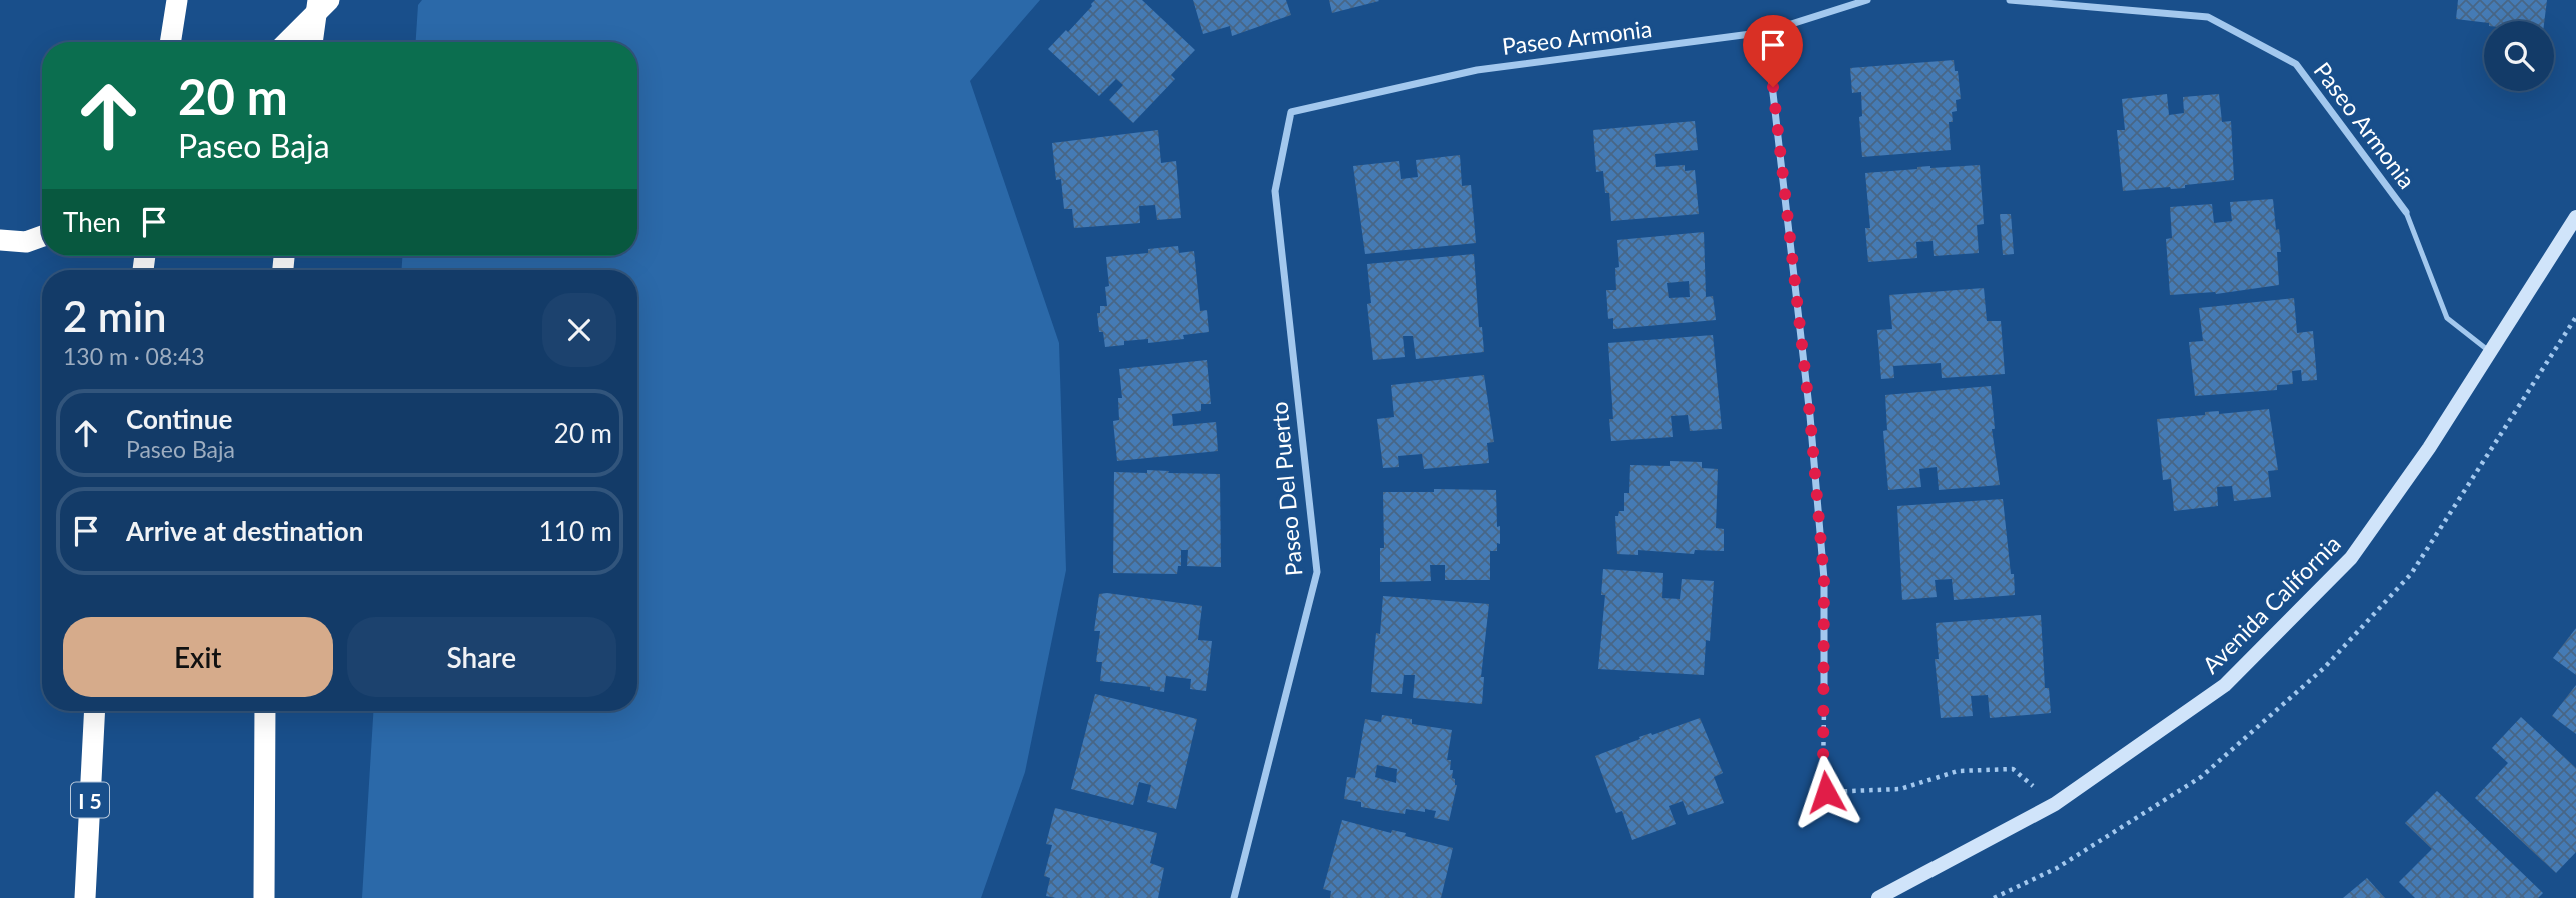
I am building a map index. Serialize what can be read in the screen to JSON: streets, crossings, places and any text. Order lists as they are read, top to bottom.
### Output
{
  "streets": {
    "highway": ["I 5"],
    "street": ["Paseo Armonia", "Paseo Del Puerto", "Avenida California"]
  },
  "crossings": [
    ["Paseo Armonia", "Paseo Del Puerto"]
  ],
  "page": {
    "turn": ["20 m", "Paseo Baja"],
    "then": "Then",
    "heading": ["2 min", "130 m · 08:43"],
    "list": [
      {
        "name": "Continue",
        "note": "Paseo Baja",
        "value": "20 m"
      },
      {
        "name": "Arrive at destination",
        "value": "110 m"
      }
    ],
    "buttons": ["Exit", "Share"]
  }
}
